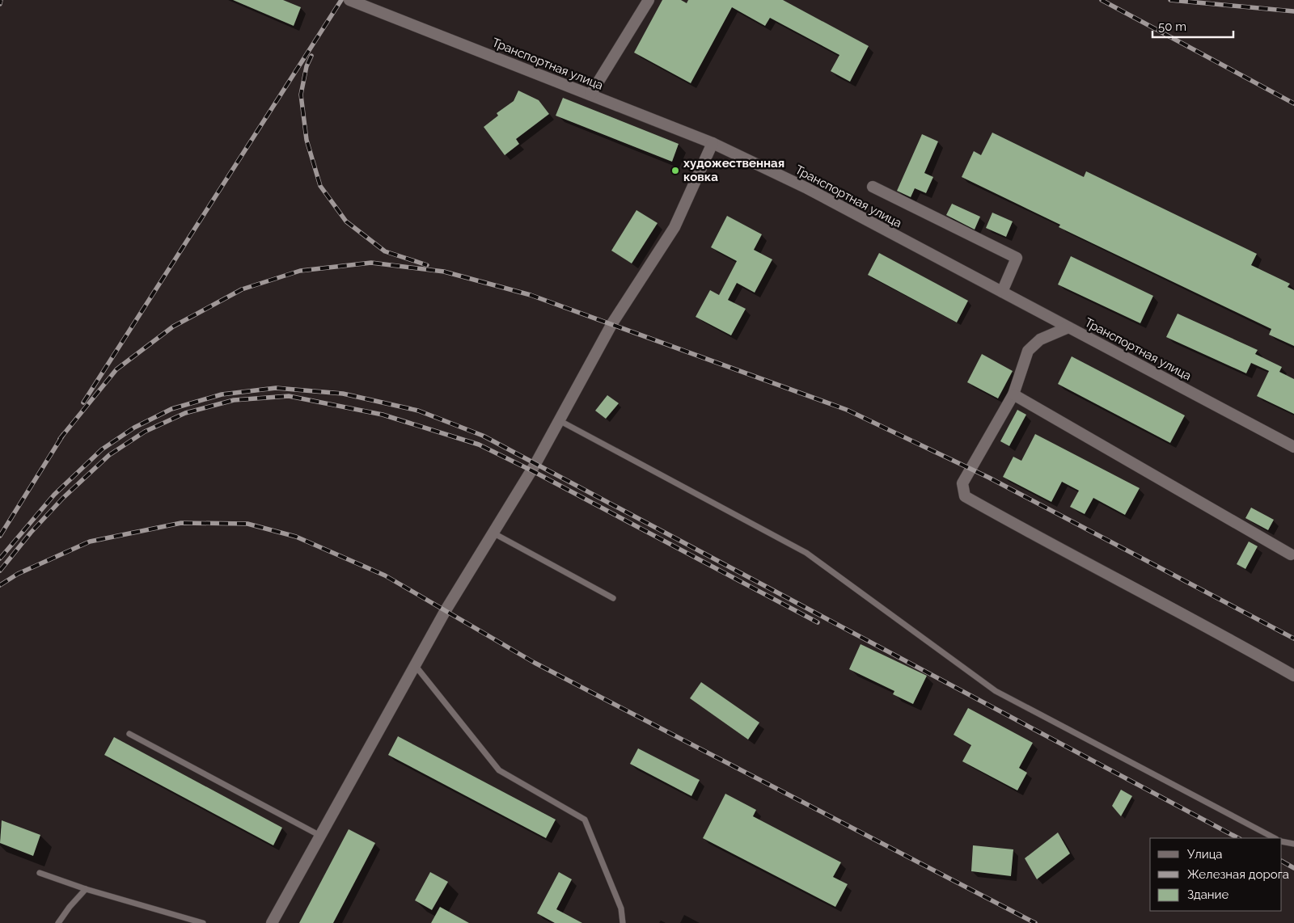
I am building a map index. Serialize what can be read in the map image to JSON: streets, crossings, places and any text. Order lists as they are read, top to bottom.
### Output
{
  "streets": {
    "street": ["Транспортная улица"]
  },
  "places": ["художественная ковка"],
  "legend": ["Улица", "Железная дорога", "Здание"],
  "scale_bar": "50 m"
}
